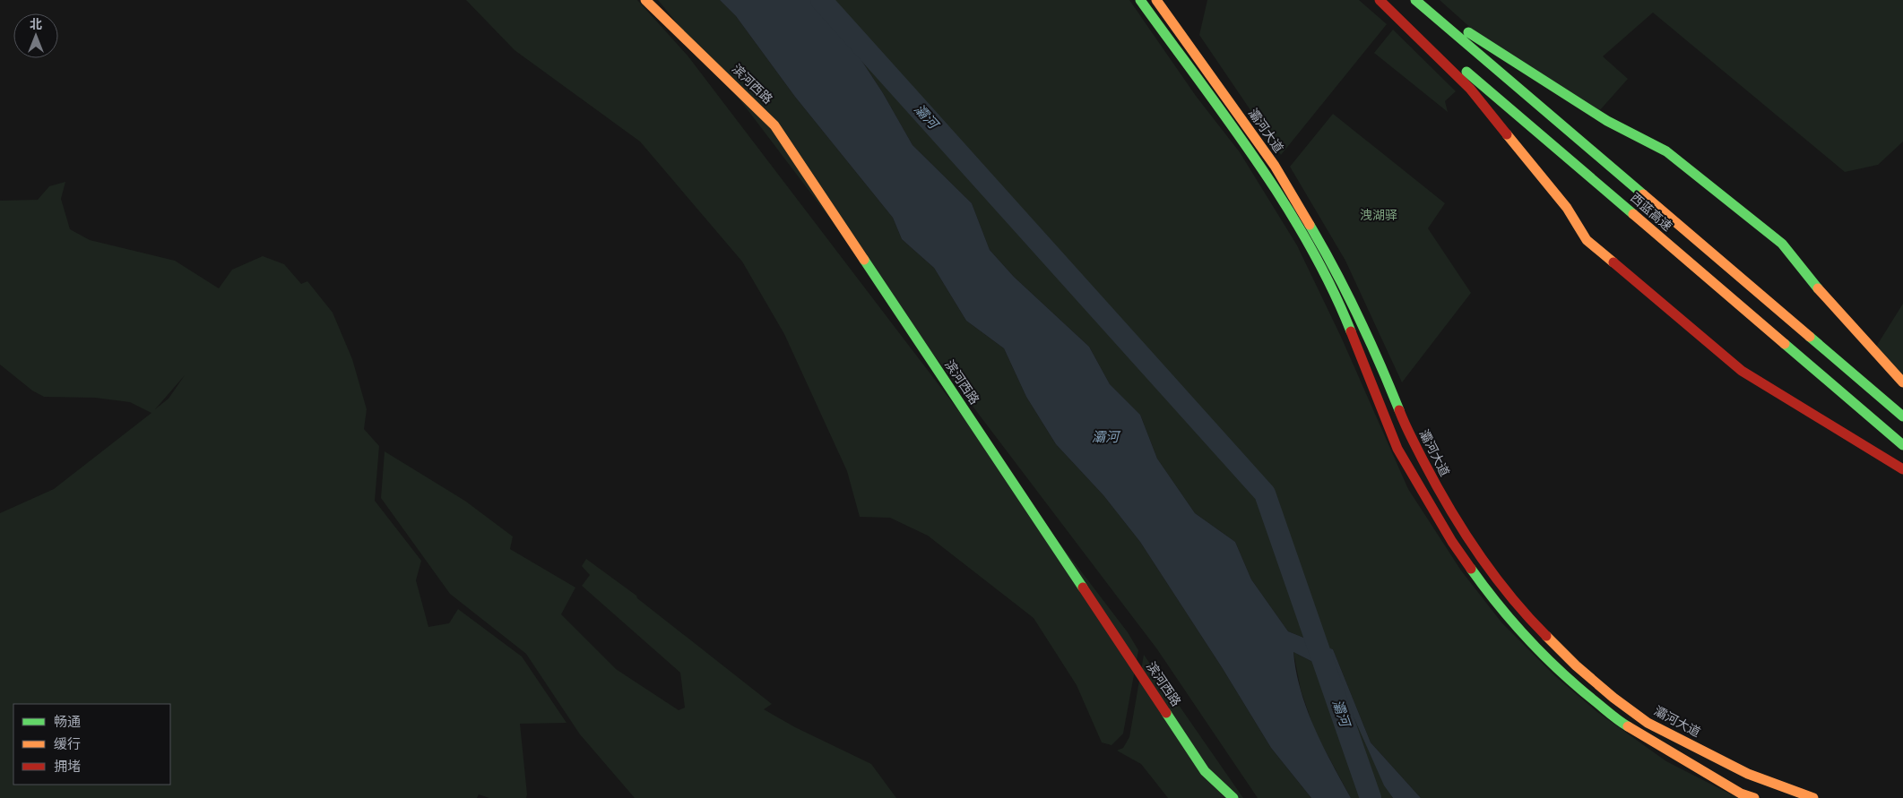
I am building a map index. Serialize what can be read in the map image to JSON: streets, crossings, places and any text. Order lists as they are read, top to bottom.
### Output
{
  "streets": {
    "main road": ["滨河西路", "灞河大道", "西蓝高速"]
  },
  "water": ["灞河"],
  "parks": ["洩湖驿"],
  "legend": ["畅通", "缓行", "拥堵"],
  "north": "top"
}
